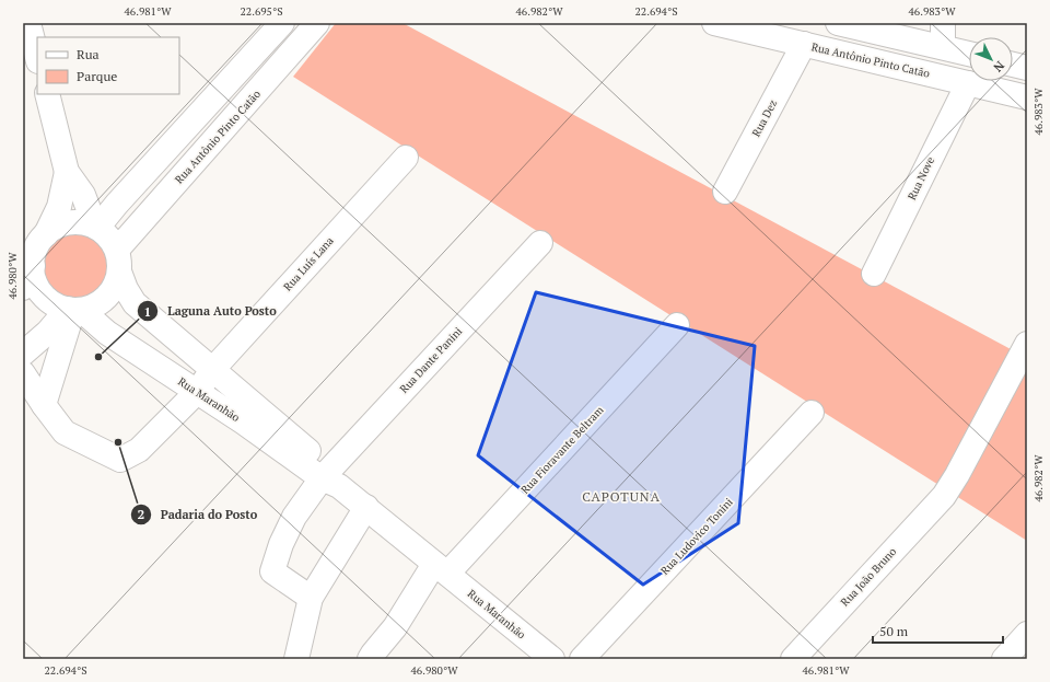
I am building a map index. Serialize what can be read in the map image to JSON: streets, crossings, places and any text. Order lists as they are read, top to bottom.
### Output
{
  "streets": {
    "main road": [
      "Rua Antônio Pinto Catão",
      "Rua Dez",
      "Rua Nove",
      "Rua Luís Lana",
      "Rua Dante Panini",
      "Rua Maranhão",
      "Rua Fioravante Beltram",
      "Rua Ludovico Tonini",
      "Rua João Bruno"
    ]
  },
  "crossings": [
    ["Rua Antônio Pinto Catão", "Rua Dez"],
    ["Rua Antônio Pinto Catão", "Rua Nove"],
    ["Rua Antônio Pinto Catão", "Rua Maranhão"],
    ["Rua Luís Lana", "Rua Maranhão"],
    ["Rua Dante Panini", "Rua Maranhão"],
    ["Rua Maranhão", "Rua Fioravante Beltram"]
  ],
  "districts": ["CAPOTUNA"],
  "places": ["Laguna Auto Posto", "Padaria do Posto"],
  "legend": ["Rua", "Parque"],
  "scale_bar": "50 m",
  "north": "bottom right",
  "coordinates": [
    "46.981°W",
    "22.695°S",
    "46.982°W",
    "22.694°S",
    "46.983°W",
    "46.980°W"
  ]
}
